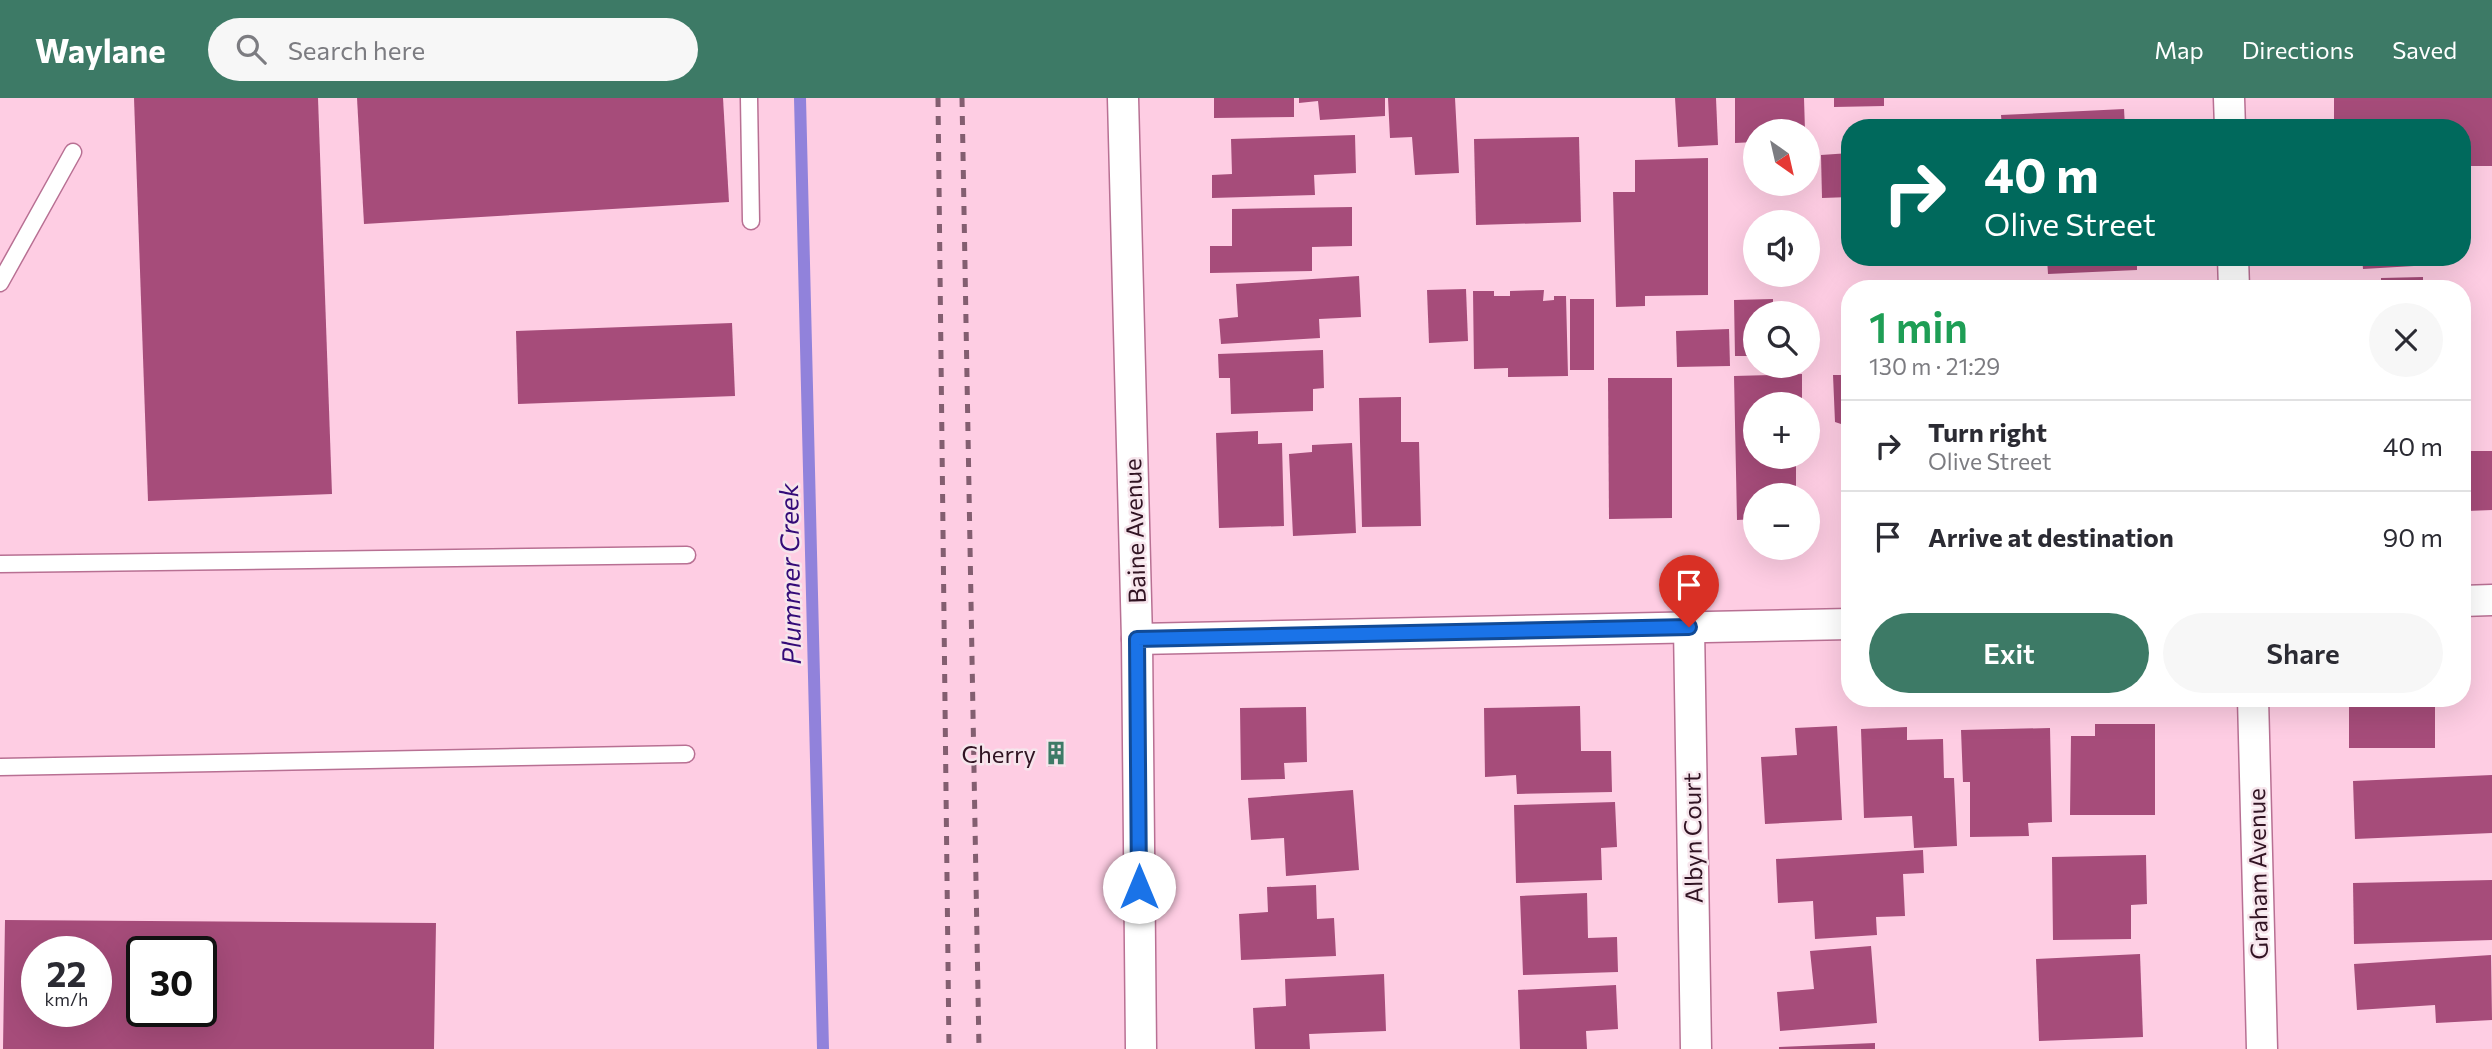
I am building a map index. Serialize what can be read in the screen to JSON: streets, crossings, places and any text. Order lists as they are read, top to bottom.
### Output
{
  "streets": {
    "street": ["Baine Avenue", "Albyn Court", "Graham Avenue"]
  },
  "water": ["Plummer Creek"],
  "places": {
    "building": ["Cherry"]
  },
  "north": "bottom right",
  "page": {
    "header": "Waylane",
    "search": "Search here",
    "nav": ["Map", "Directions", "Saved"],
    "map_buttons": ["+", "−"],
    "turn": ["40 m", "Olive Street"],
    "heading": ["1 min", "130 m · 21:29"],
    "list": [
      {
        "name": "Turn right",
        "note": "Olive Street",
        "value": "40 m"
      },
      {
        "name": "Arrive at destination",
        "value": "90 m"
      }
    ],
    "buttons": ["Exit", "Share"],
    "speed": "22 km/h",
    "limit": "30"
  }
}
